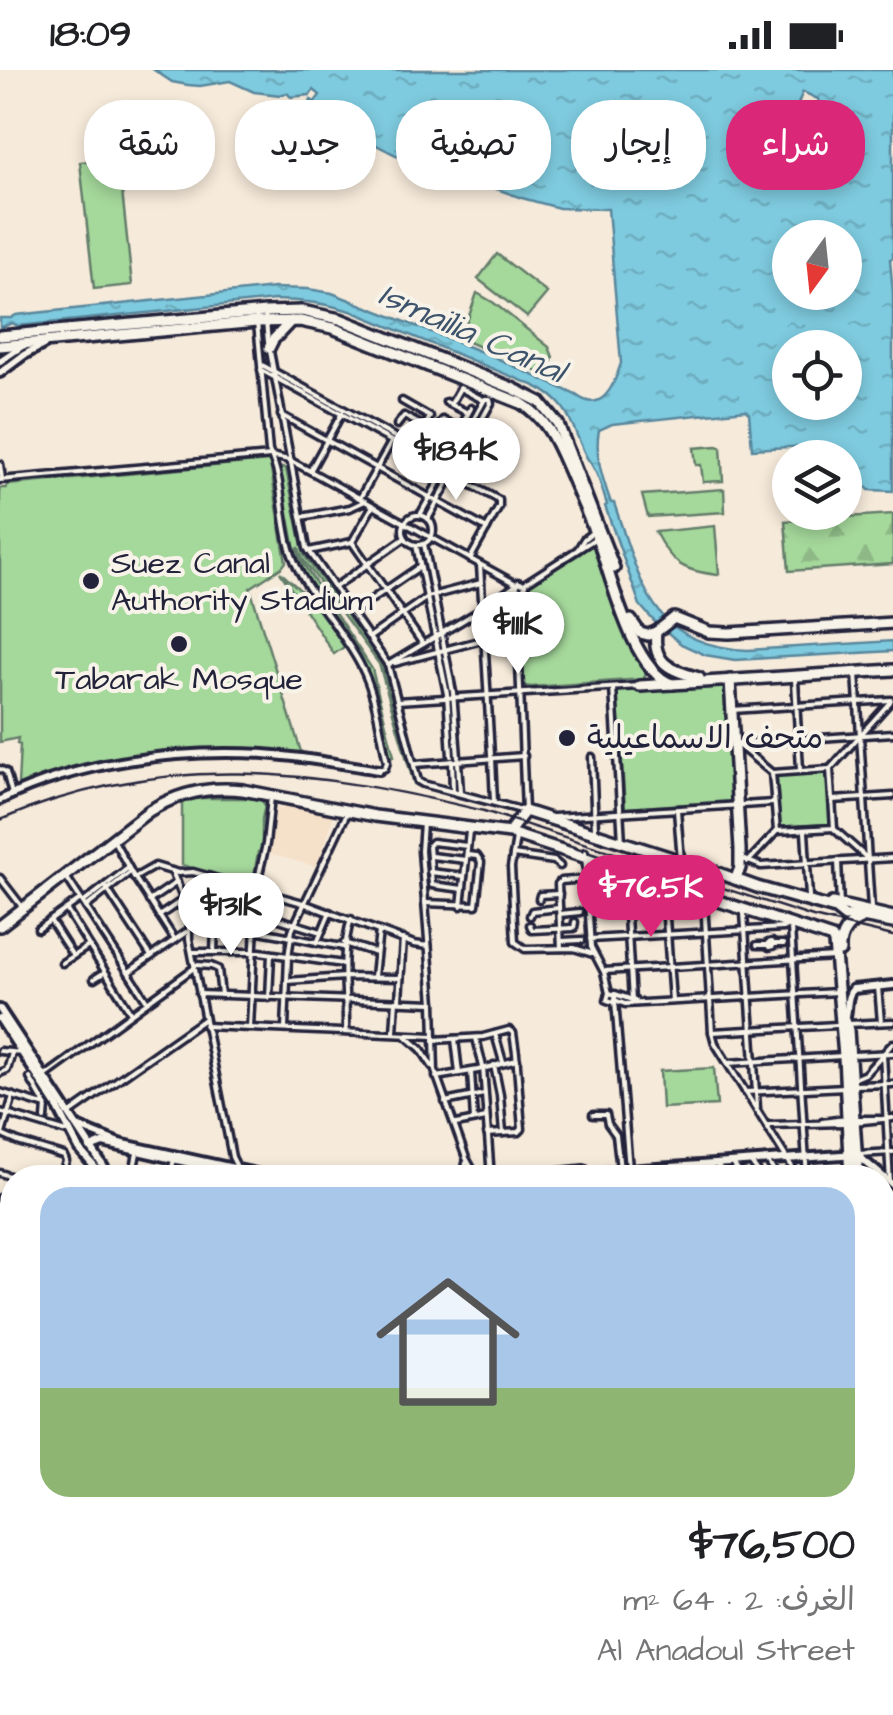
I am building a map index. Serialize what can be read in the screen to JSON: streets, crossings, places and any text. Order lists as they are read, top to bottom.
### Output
{
  "water": ["Ismaïlia Canal"],
  "places": ["Suez Canal Authority Stadium", "Tabarak Mosque", "متحف الاسماعيلية"],
  "north": "bottom",
  "page": {
    "status": "18:09",
    "chip": [
      "شراء",
      "إيجار",
      "تصفية",
      "جديد",
      "شقة"
    ],
    "price": [
      "$184K",
      "$111K",
      "$76.5K",
      "$131K"
    ],
    "list": [
      {
        "name": "$76,500",
        "note": "الغرف: 2 · 64 m² · Al Anadoul Street"
      }
    ]
  }
}
